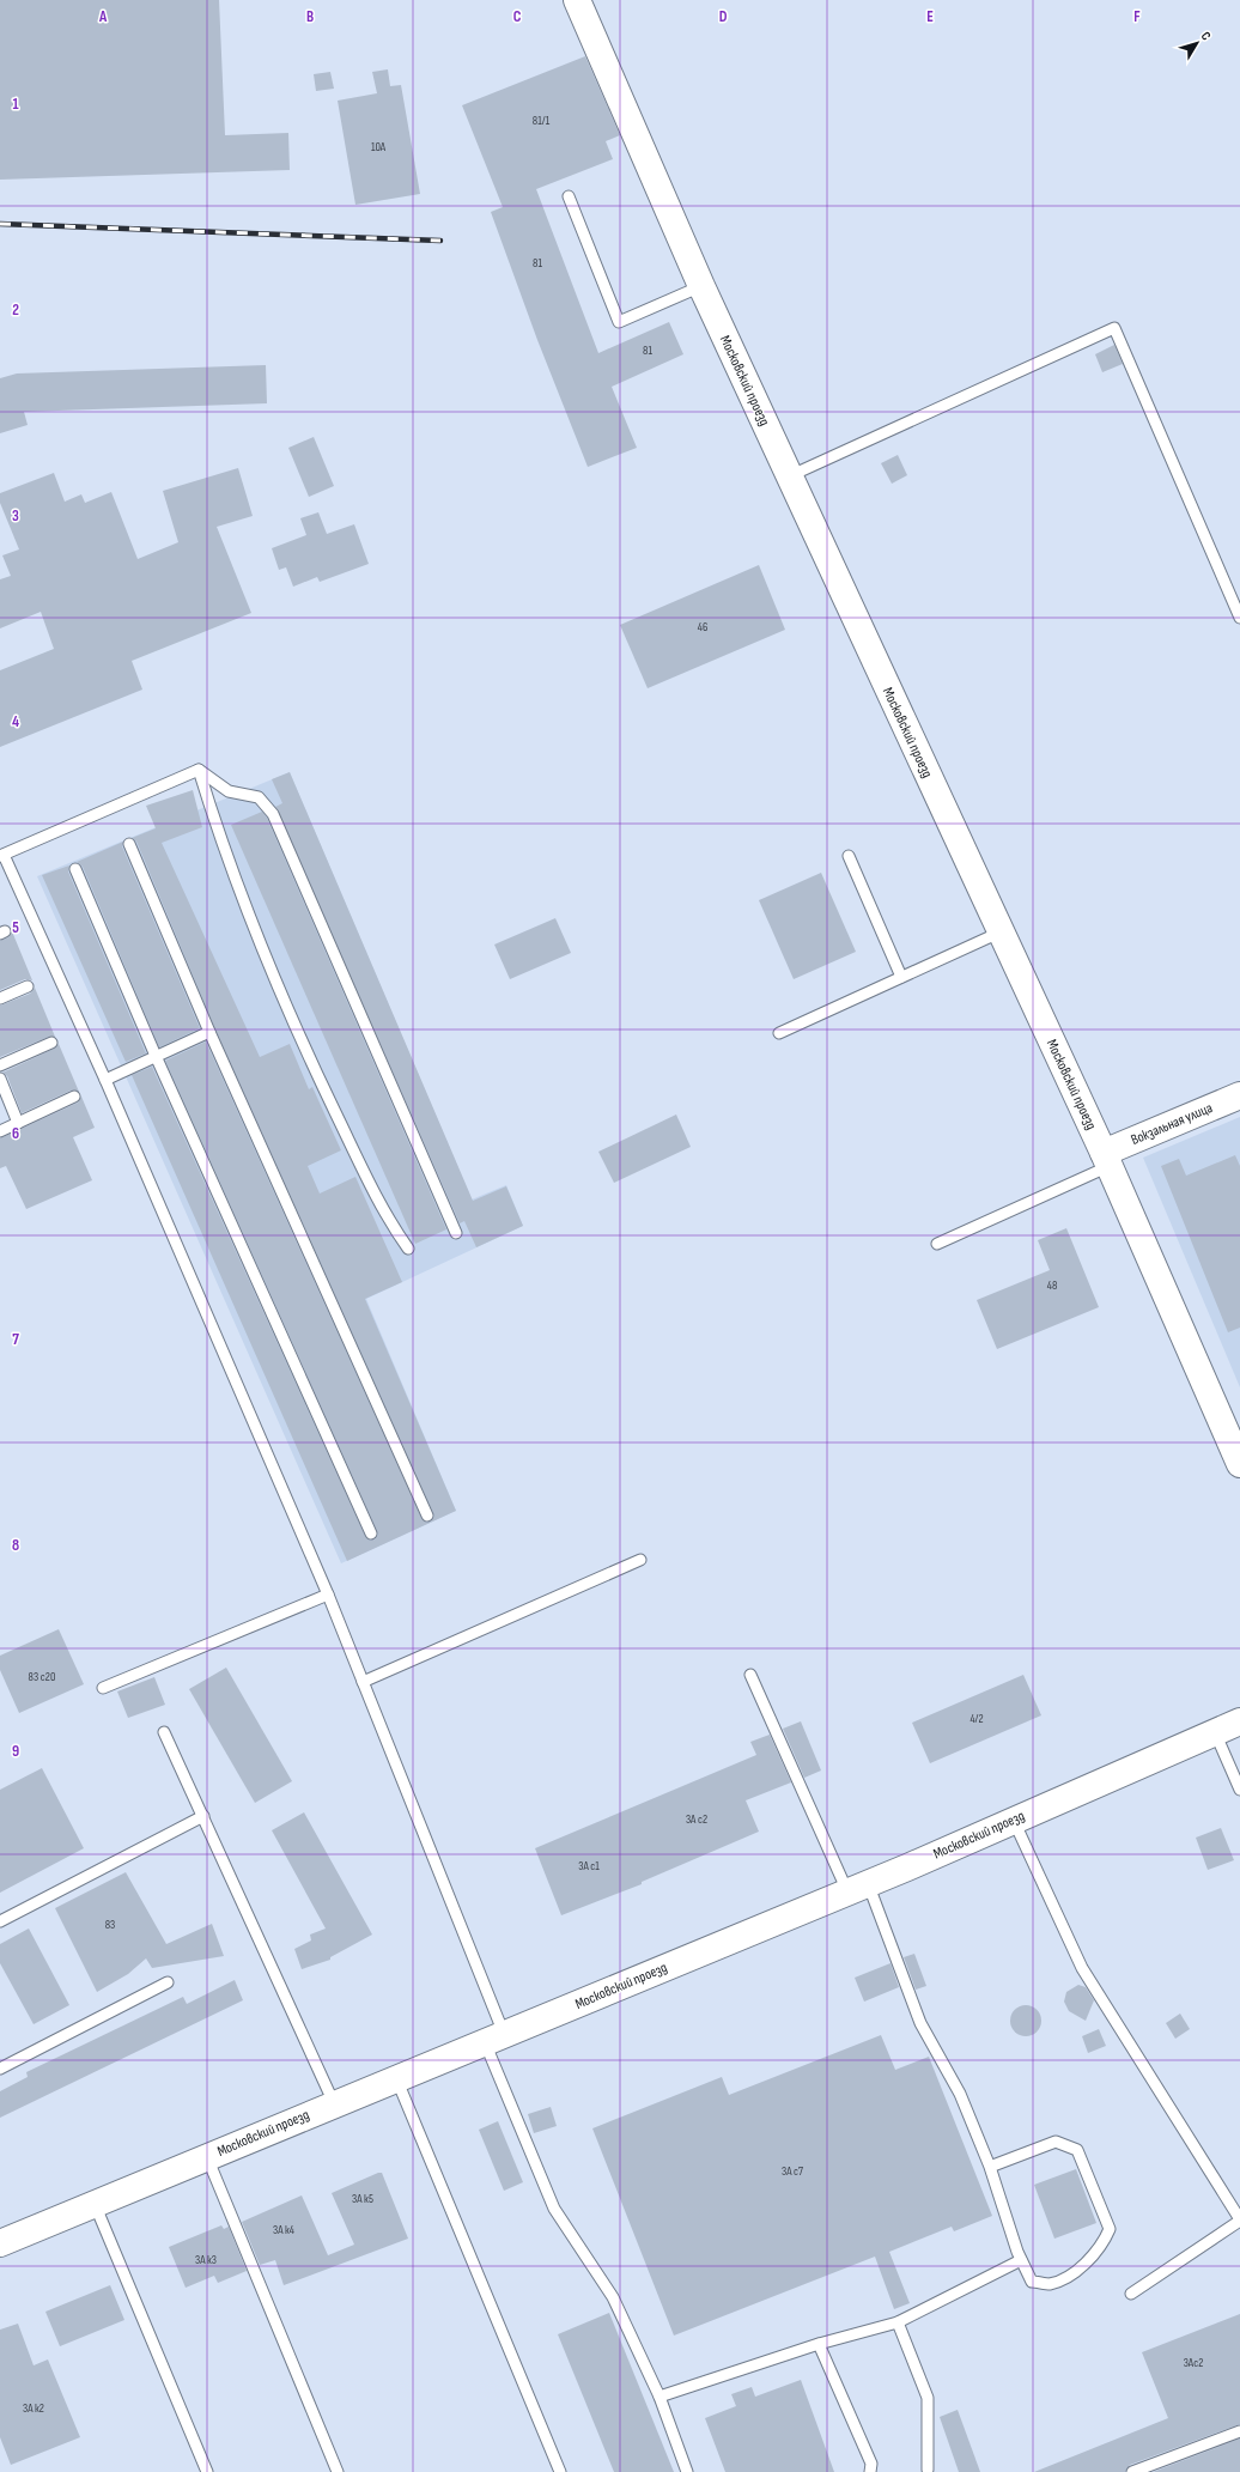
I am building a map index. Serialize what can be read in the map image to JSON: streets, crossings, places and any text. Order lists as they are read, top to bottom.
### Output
{
  "streets": {
    "street": ["Московский проезд", "Вокзальная улица"]
  },
  "crossings": [
    ["Московский проезд", "Вокзальная улица"]
  ],
  "house_numbers": [
    "81/1",
    "10А",
    "81",
    "81",
    "46",
    "48",
    "83 с20",
    "4/2",
    "3А с2",
    "3А с1",
    "83",
    "3А с7",
    "3А к5",
    "3А к4",
    "3А к3",
    "3Ас2",
    "3А к2"
  ],
  "north": "top right",
  "grid": {
    "columns": [
      "A",
      "B",
      "C",
      "D",
      "E",
      "F"
    ],
    "rows": [
      "1",
      "2",
      "3",
      "4",
      "5",
      "6",
      "7",
      "8",
      "9"
    ]
  }
}
